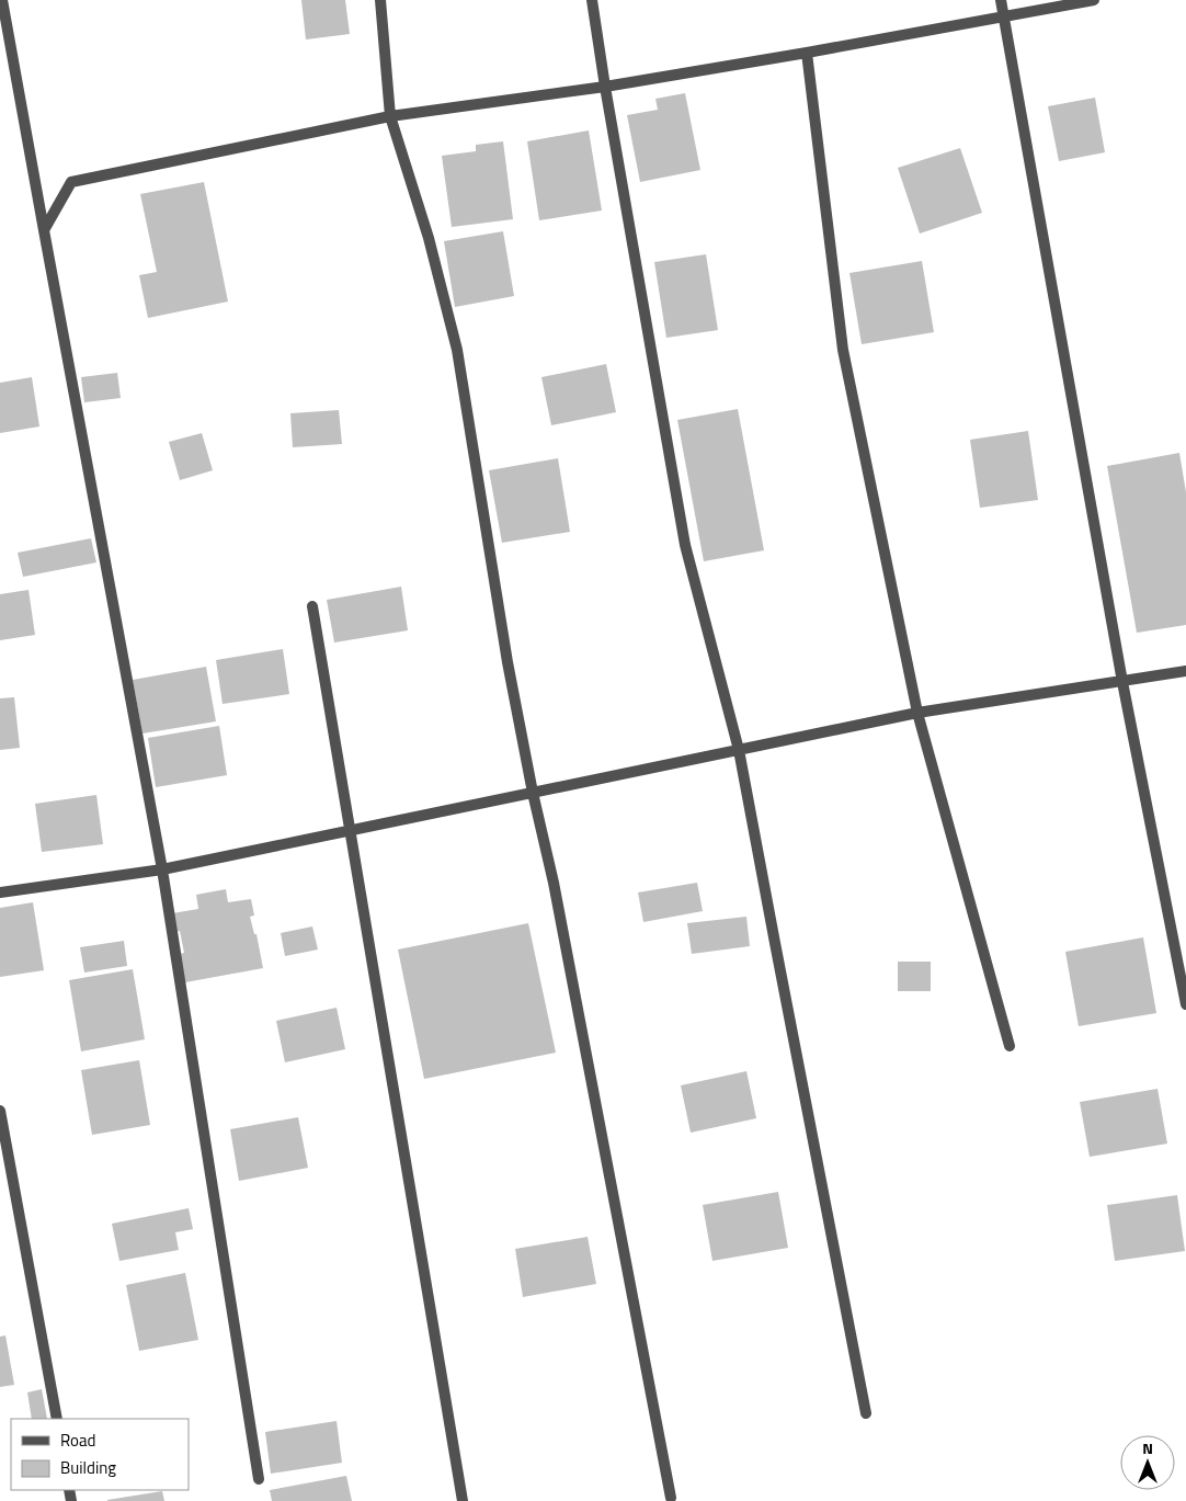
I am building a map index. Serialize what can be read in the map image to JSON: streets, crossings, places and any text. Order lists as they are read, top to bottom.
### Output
{
  "legend": ["Road", "Building"],
  "north": "top"
}
